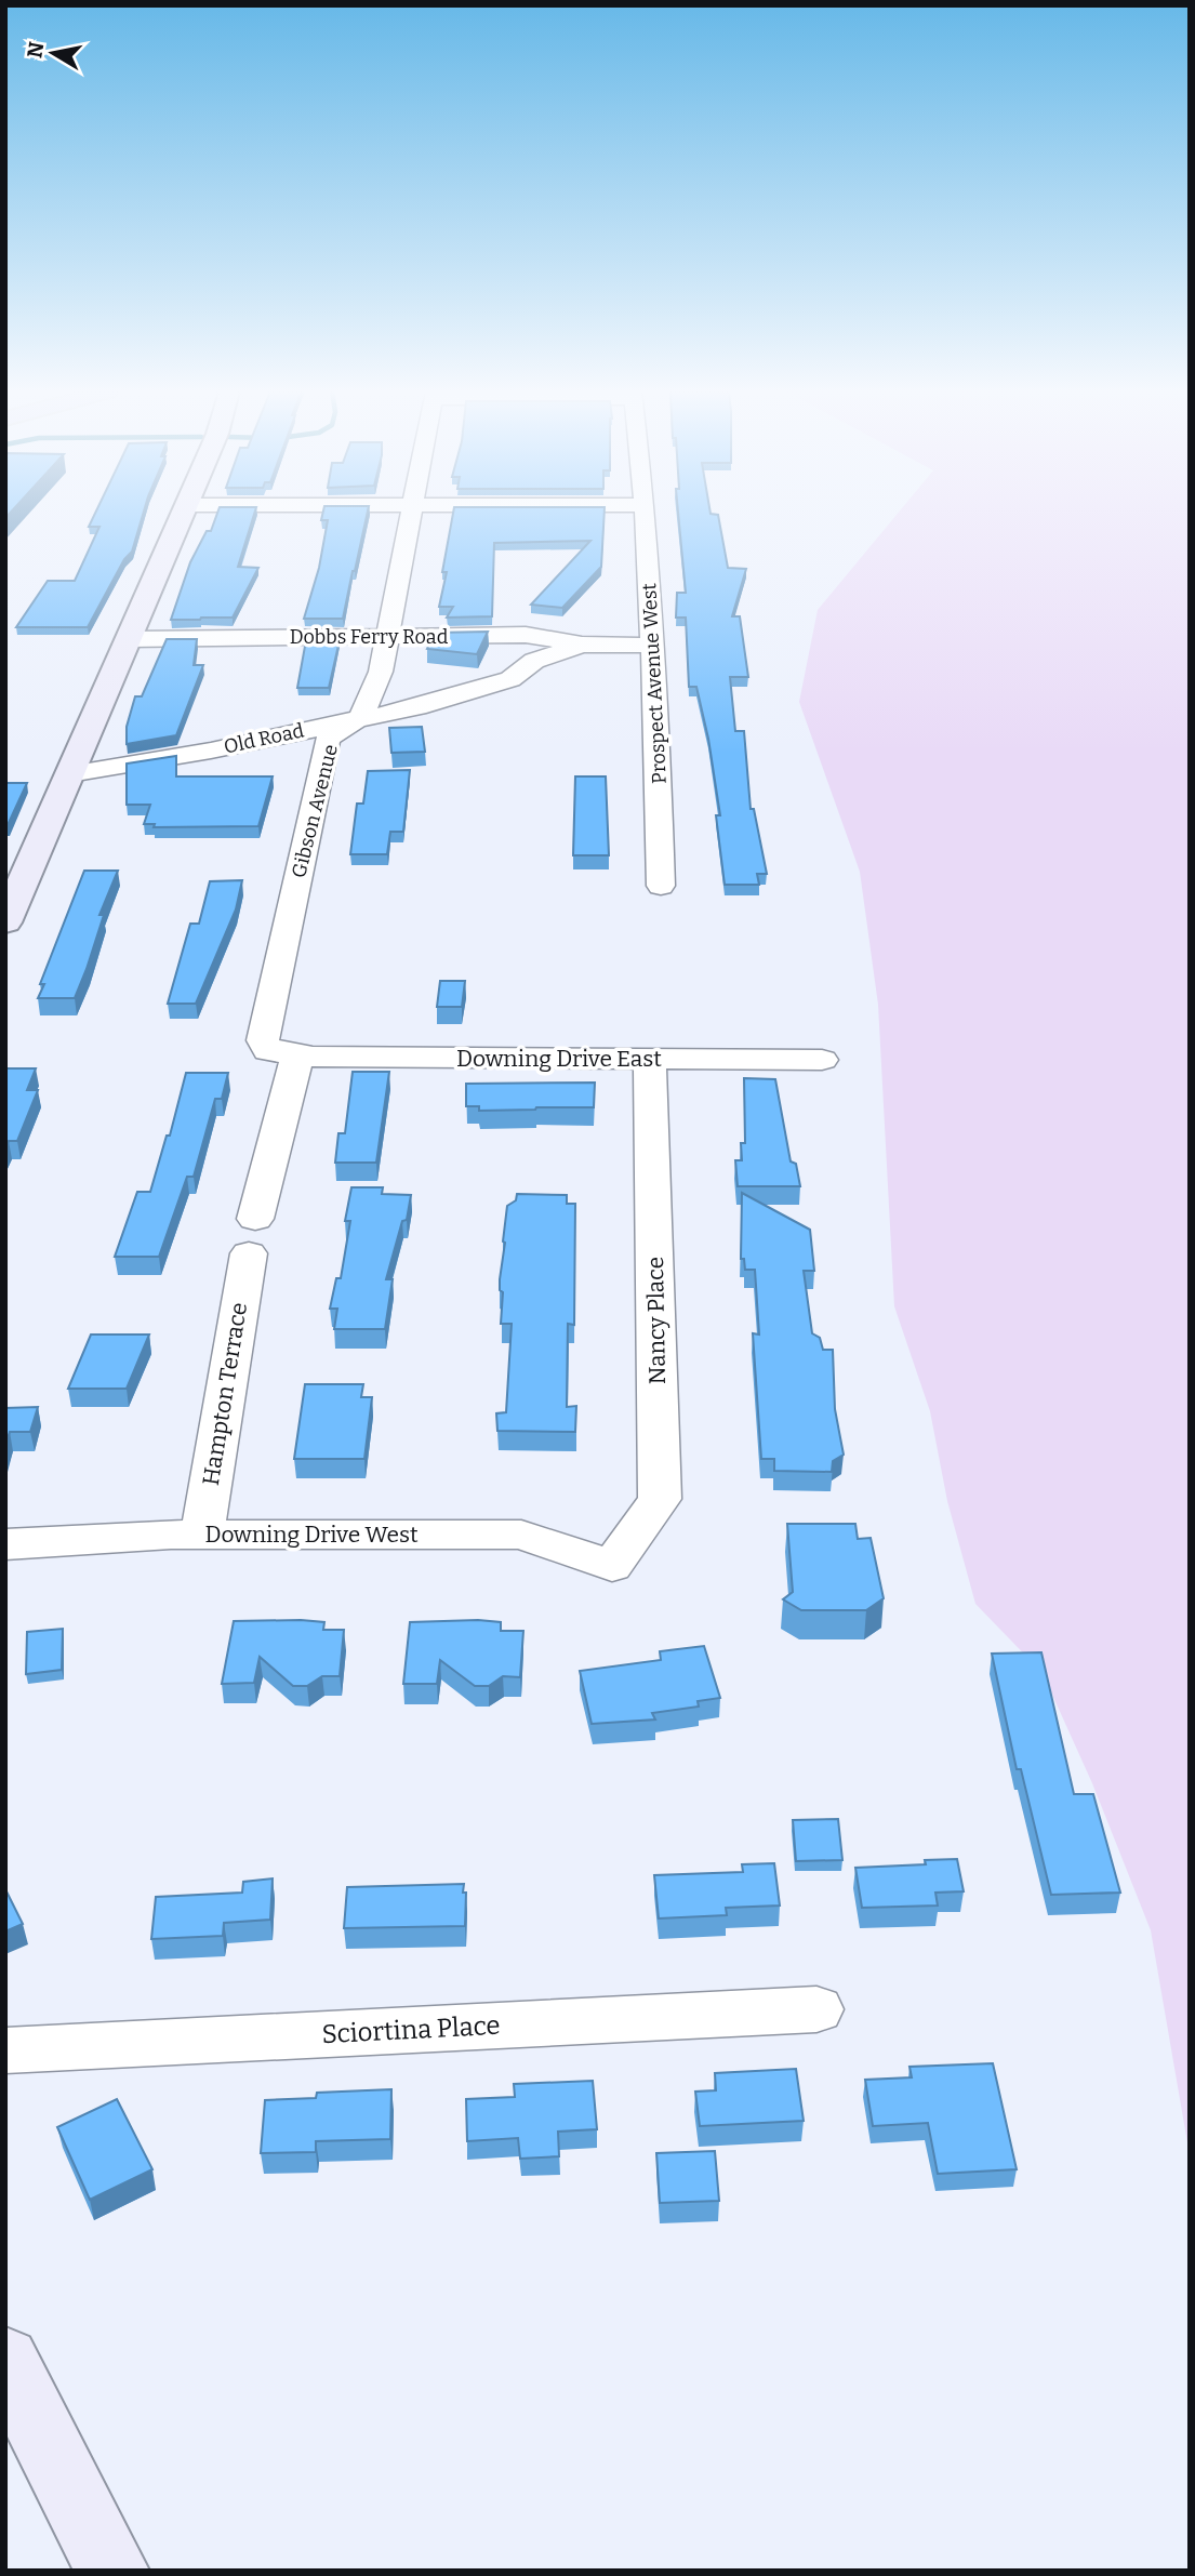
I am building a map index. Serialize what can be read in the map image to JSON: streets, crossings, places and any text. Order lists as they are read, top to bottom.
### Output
{
  "streets": {
    "street": [
      "Dobbs Ferry Road",
      "Prospect Avenue West",
      "Old Road",
      "Gibson Avenue",
      "Downing Drive East",
      "Nancy Place",
      "Hampton Terrace",
      "Downing Drive West",
      "Sciortina Place"
    ]
  },
  "crossings": [
    ["Dobbs Ferry Road", "Prospect Avenue West"],
    ["Dobbs Ferry Road", "Old Road"],
    ["Dobbs Ferry Road", "Gibson Avenue"],
    ["Old Road", "Gibson Avenue"],
    ["Gibson Avenue", "Downing Drive East"],
    ["Gibson Avenue", "Hampton Terrace"],
    ["Downing Drive East", "Nancy Place"],
    ["Downing Drive East", "Hampton Terrace"],
    ["Nancy Place", "Downing Drive West"],
    ["Hampton Terrace", "Downing Drive West"]
  ],
  "north": "left"
}
